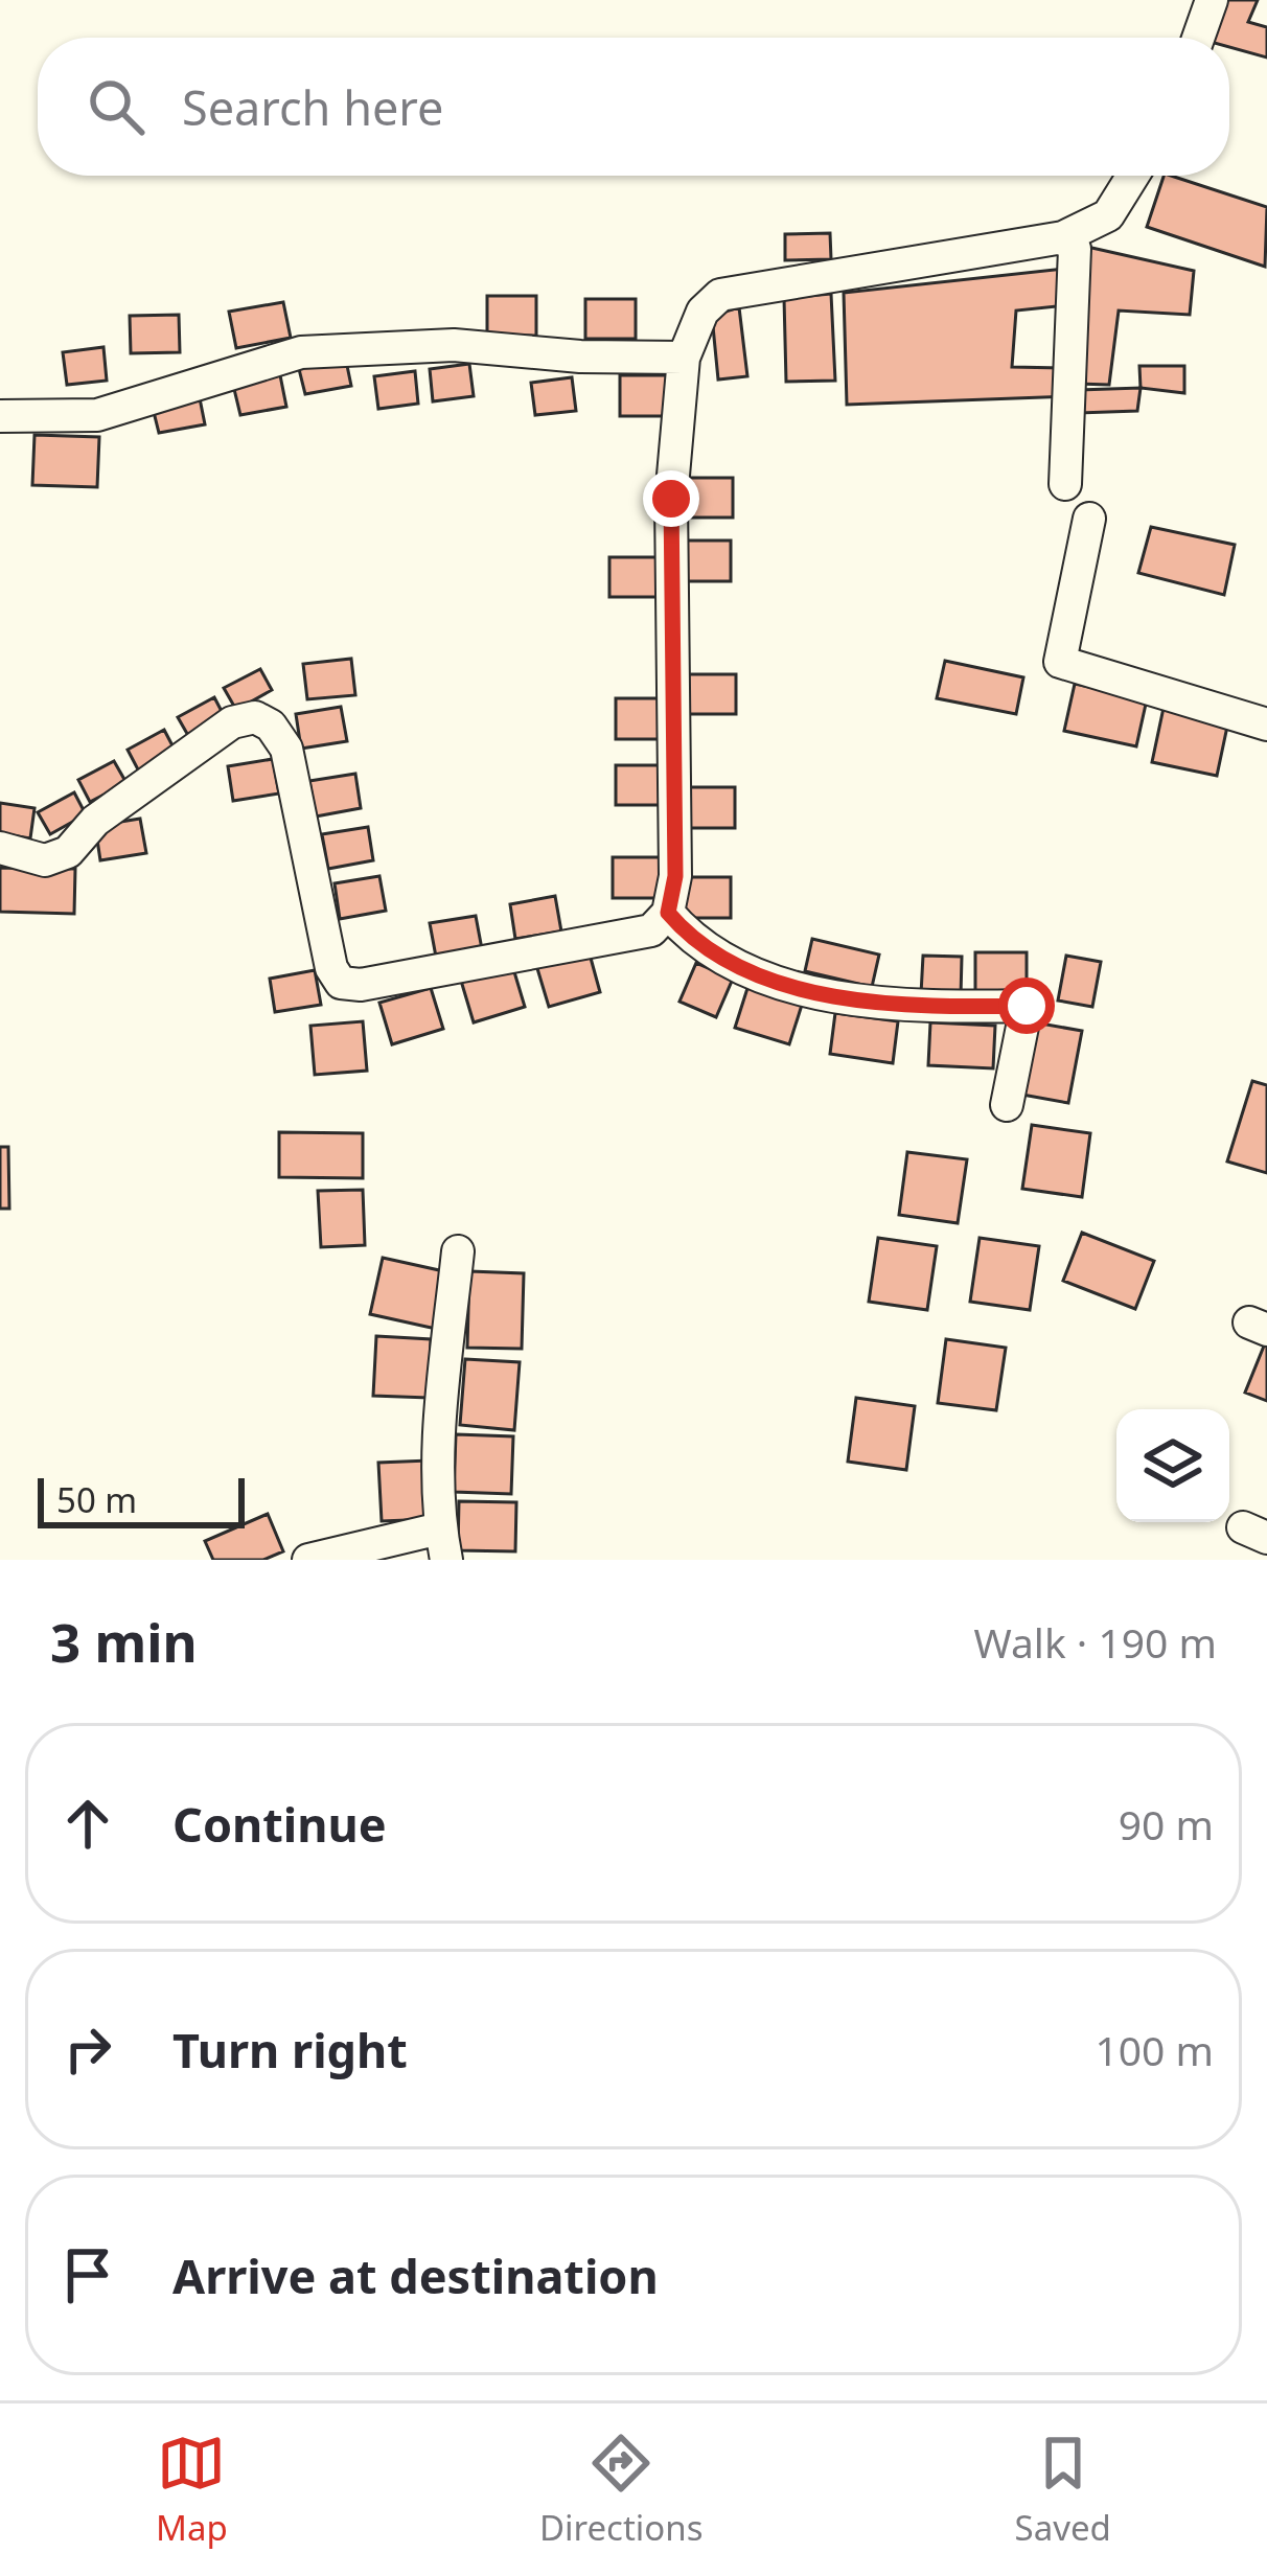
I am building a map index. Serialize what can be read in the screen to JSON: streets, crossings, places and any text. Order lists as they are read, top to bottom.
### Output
{
  "scale_bar": "50 m",
  "page": {
    "search": "Search here",
    "scale": "50 m",
    "heading": ["3 min", "Walk · 190 m"],
    "list": [
      ["Continue", "90 m"],
      ["Turn right", "100 m"],
      "Arrive at destination"
    ],
    "nav": ["Map", "Directions", "Saved"]
  }
}
